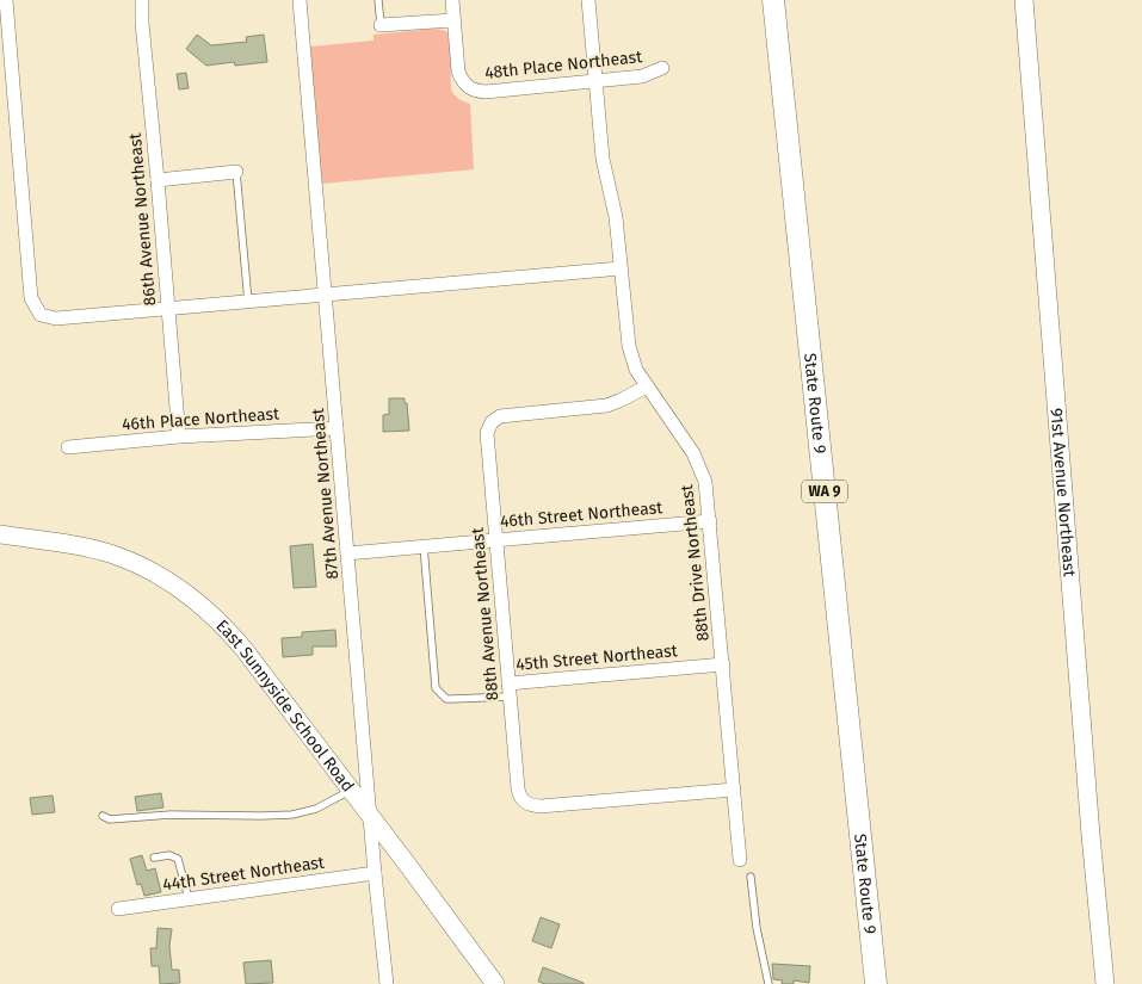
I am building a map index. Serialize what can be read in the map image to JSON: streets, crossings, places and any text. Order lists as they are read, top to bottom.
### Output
{
  "streets": {
    "main road": ["State Route 9", "WA 9"],
    "street": [
      "48th Place Northeast",
      "86th Avenue Northeast",
      "46th Place Northeast",
      "91st Avenue Northeast",
      "87th Avenue Northeast",
      "46th Street Northeast",
      "88th Drive Northeast",
      "88th Avenue Northeast",
      "45th Street Northeast",
      "East Sunnyside School Road",
      "44th Street Northeast"
    ]
  },
  "crossings": [
    ["48th Place Northeast", "88th Drive Northeast"],
    ["86th Avenue Northeast", "46th Place Northeast"],
    ["46th Place Northeast", "87th Avenue Northeast"],
    ["87th Avenue Northeast", "46th Street Northeast"],
    ["87th Avenue Northeast", "East Sunnyside School Road"],
    ["87th Avenue Northeast", "44th Street Northeast"],
    ["46th Street Northeast", "88th Drive Northeast"],
    ["46th Street Northeast", "88th Avenue Northeast"],
    ["88th Drive Northeast", "88th Avenue Northeast"],
    ["88th Drive Northeast", "45th Street Northeast"],
    ["88th Avenue Northeast", "45th Street Northeast"]
  ]
}
